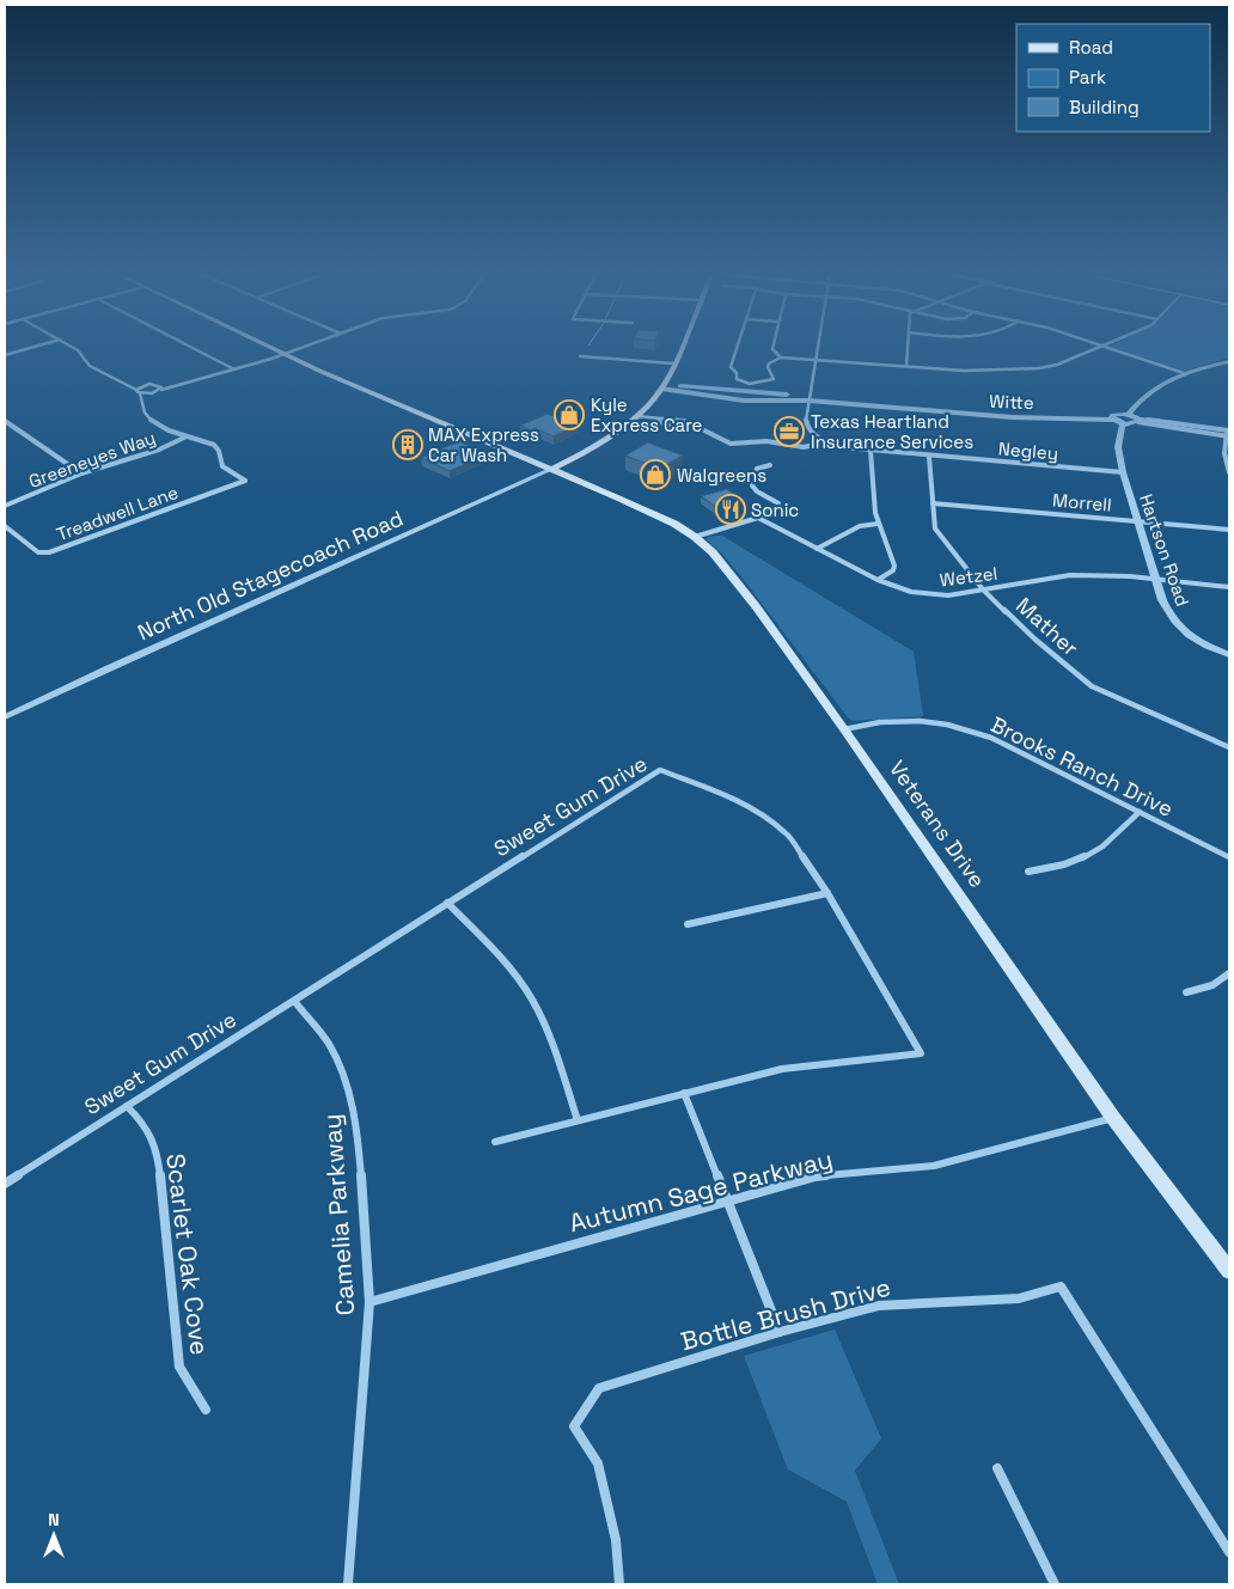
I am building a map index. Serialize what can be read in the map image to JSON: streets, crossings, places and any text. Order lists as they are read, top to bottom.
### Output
{
  "streets": {
    "main road": ["Veterans Drive"],
    "street": [
      "Witte",
      "Negley",
      "Greeneyes Way",
      "Morrell",
      "Treadwell Lane",
      "Hartson Road",
      "North Old Stagecoach Road",
      "Wetzel",
      "Mather",
      "Brooks Ranch Drive",
      "Sweet Gum Drive",
      "Autumn Sage Parkway",
      "Camelia Parkway",
      "Scarlet Oak Cove",
      "Bottle Brush Drive"
    ]
  },
  "crossings": [
    ["Negley", "Hartson Road"],
    ["Negley", "Mather"],
    ["Greeneyes Way", "Treadwell Lane"],
    ["Morrell", "Hartson Road"],
    ["Morrell", "Mather"],
    ["Hartson Road", "Wetzel"],
    ["North Old Stagecoach Road", "Veterans Drive"],
    ["Wetzel", "Mather"],
    ["Brooks Ranch Drive", "Veterans Drive"],
    ["Sweet Gum Drive", "Camelia Parkway"],
    ["Sweet Gum Drive", "Scarlet Oak Cove"],
    ["Veterans Drive", "Autumn Sage Parkway"],
    ["Autumn Sage Parkway", "Camelia Parkway"]
  ],
  "places": {
    "shop": ["Kyle Express Care", "Walgreens"],
    "office": ["Texas Heartland Insurance Services"],
    "building": ["MAX Express Car Wash"],
    "restaurant": ["Sonic"]
  },
  "legend": ["Road", "Park", "Building"],
  "north": "top"
}
